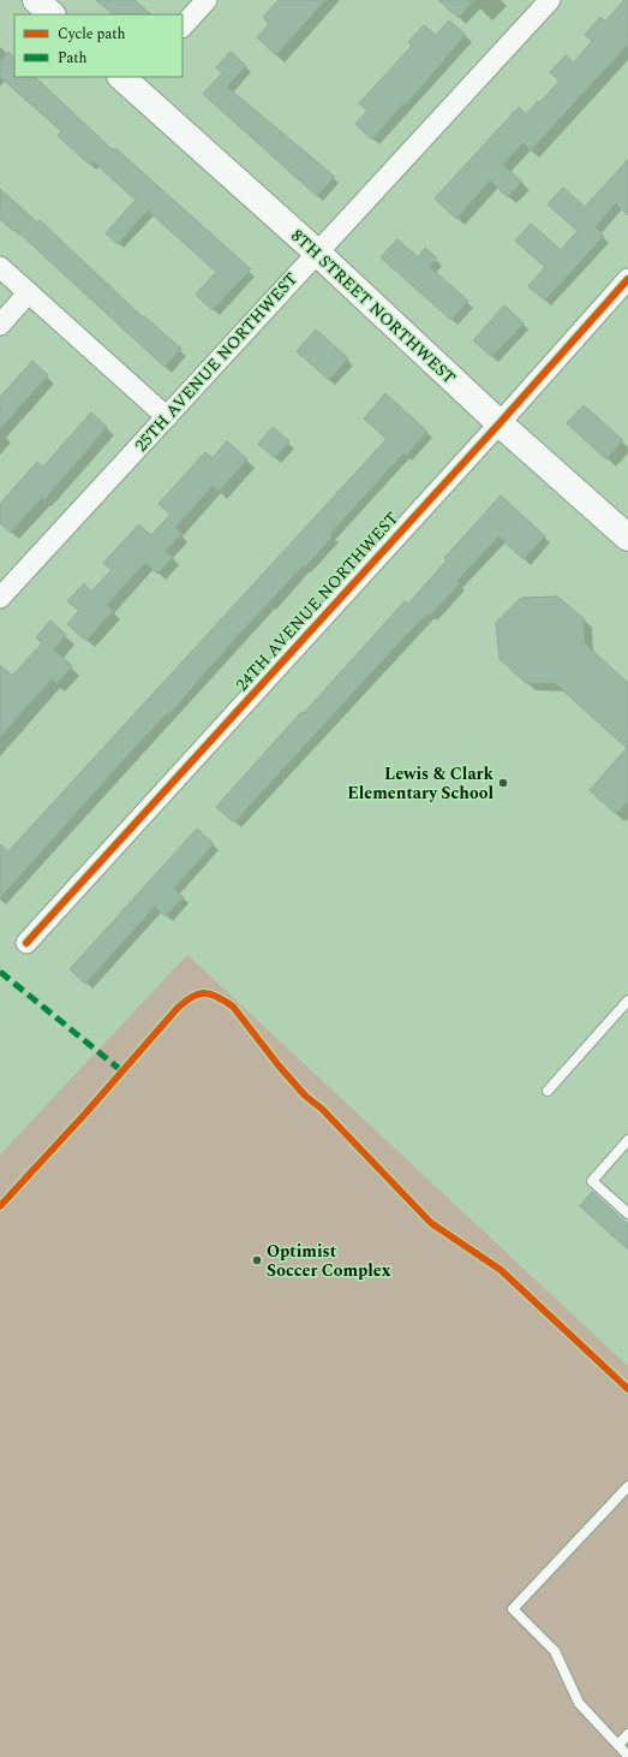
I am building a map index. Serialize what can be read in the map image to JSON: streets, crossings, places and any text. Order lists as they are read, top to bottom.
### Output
{
  "streets": {
    "street": ["8TH STREET NORTHWEST", "25TH AVENUE NORTHWEST", "24TH AVENUE NORTHWEST"]
  },
  "crossings": [
    ["8TH STREET NORTHWEST", "25TH AVENUE NORTHWEST"],
    ["8TH STREET NORTHWEST", "24TH AVENUE NORTHWEST"]
  ],
  "places": ["Lewis & Clark Elementary School", "Optimist Soccer Complex"],
  "legend": ["Cycle path", "Path"]
}
